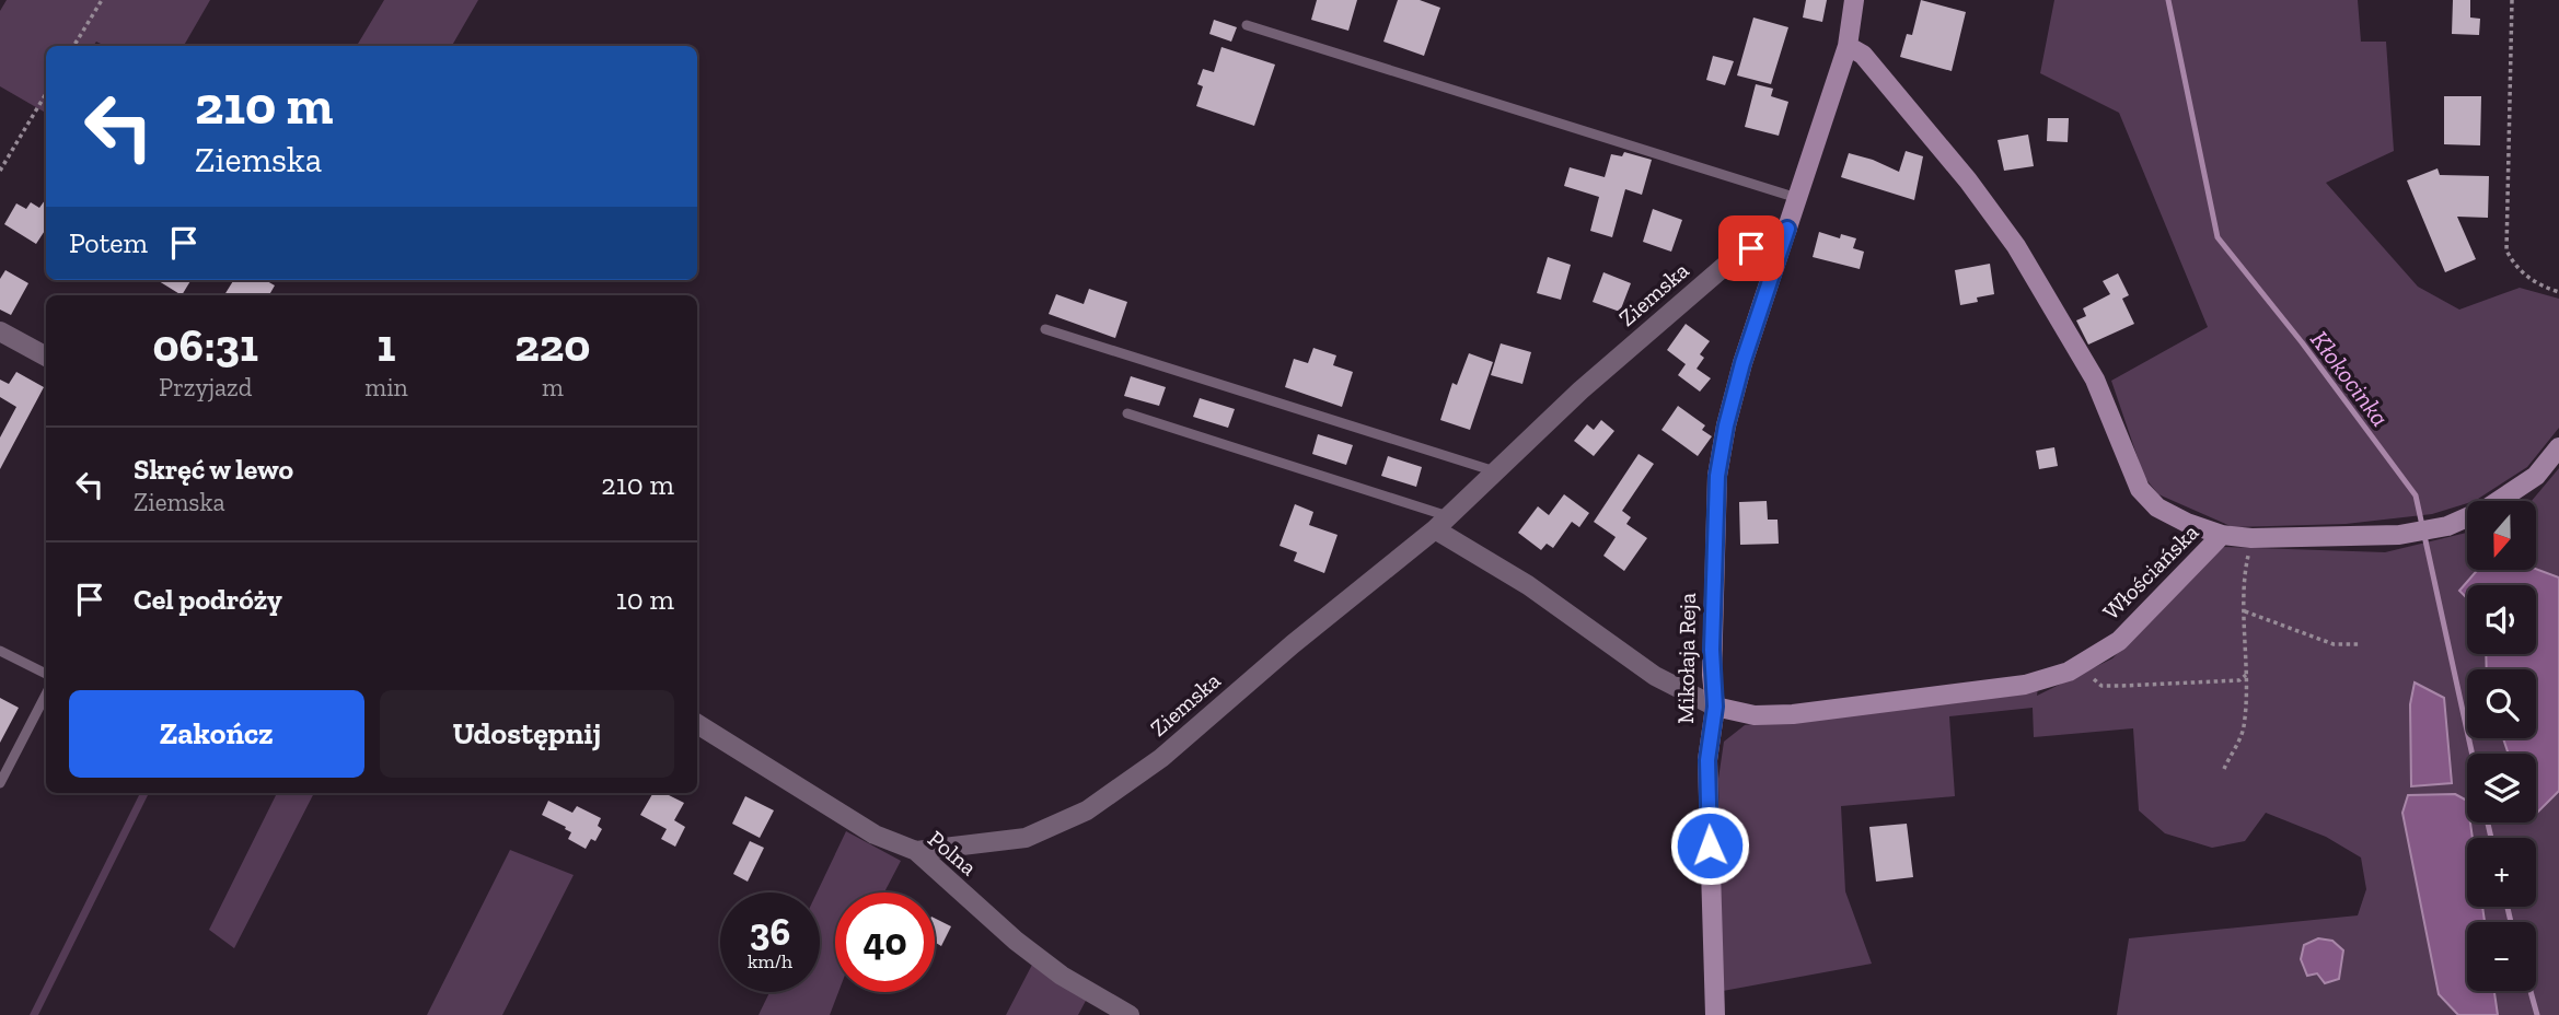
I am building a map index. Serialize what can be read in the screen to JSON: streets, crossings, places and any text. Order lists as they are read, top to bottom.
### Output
{
  "streets": {
    "street": [
      "Ziemska",
      "Włościańska",
      "Mikołaja Reja",
      "Polna"
    ]
  },
  "crossings": [
    ["Ziemska", "Mikołaja Reja"],
    ["Ziemska", "Polna"],
    ["Włościańska", "Mikołaja Reja"]
  ],
  "water": ["Kłokocinka"],
  "north": "bottom",
  "page": {
    "turn": ["210 m", "Ziemska"],
    "then": "Potem",
    "eta": [
      "06:31",
      "Przyjazd",
      "1",
      "min",
      "220",
      "m"
    ],
    "list": [
      {
        "name": "Skręć w lewo",
        "note": "Ziemska",
        "value": "210 m"
      },
      {
        "name": "Cel podróży",
        "value": "10 m"
      }
    ],
    "map_buttons": ["+", "−"],
    "buttons": ["Zakończ", "Udostępnij"],
    "speed": "36 km/h",
    "limit": "40"
  }
}
